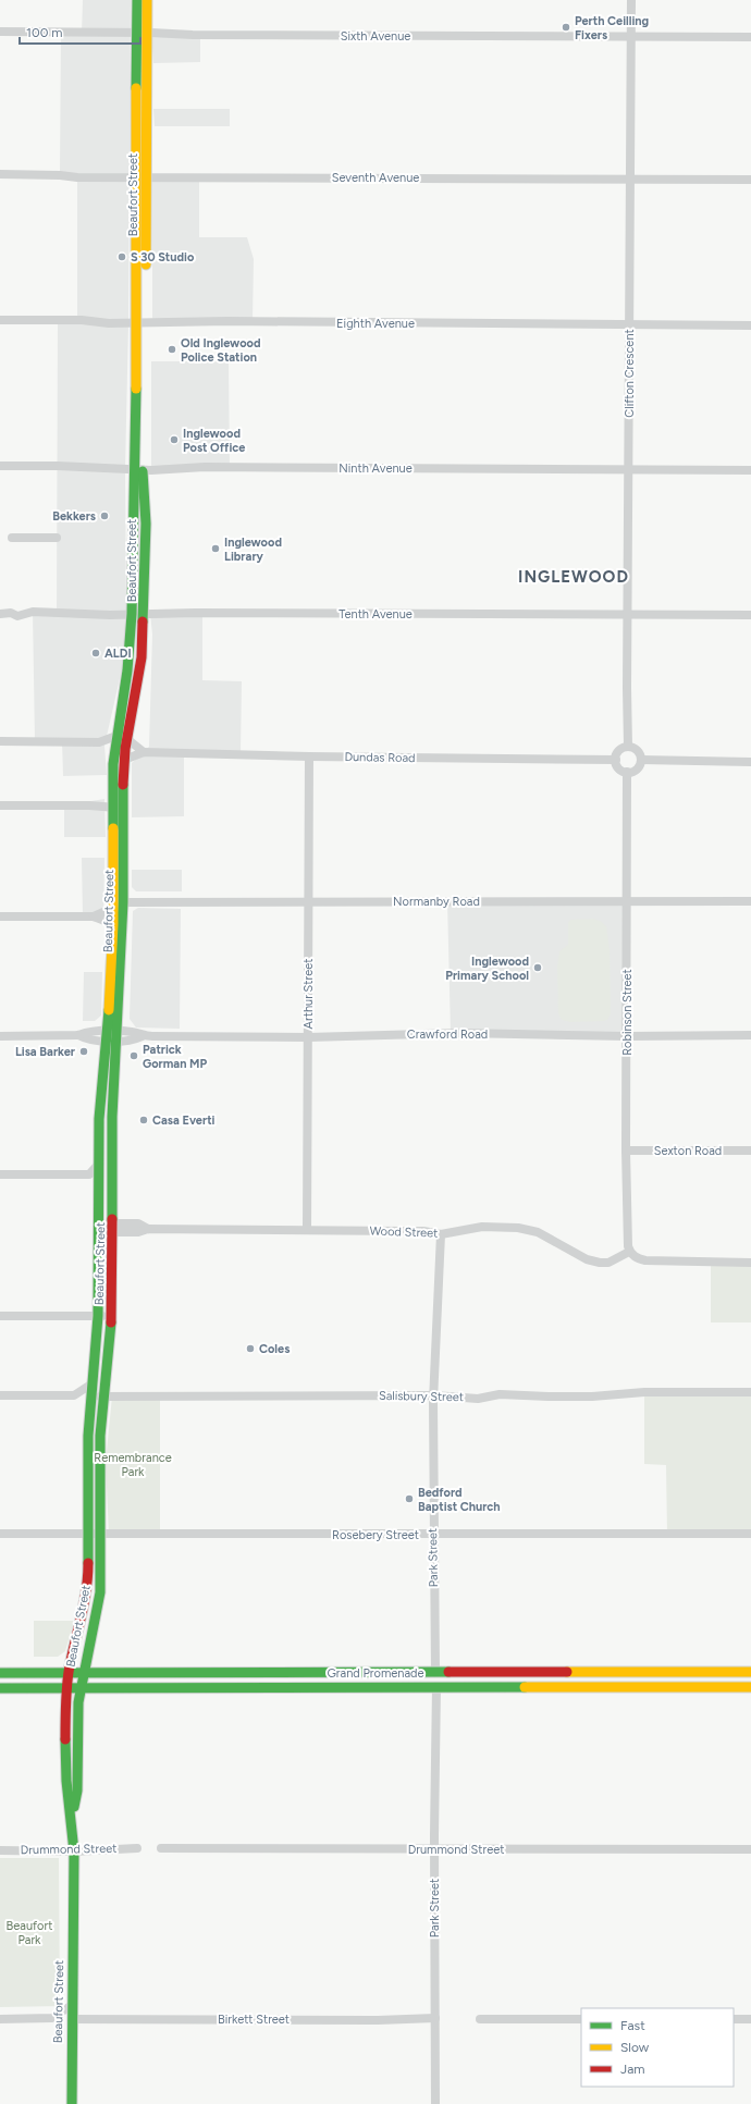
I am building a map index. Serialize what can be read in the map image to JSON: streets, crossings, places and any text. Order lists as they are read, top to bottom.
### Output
{
  "streets": {
    "main road": ["Beaufort Street", "Grand Promenade"],
    "street": [
      "Sixth Avenue",
      "Seventh Avenue",
      "Eighth Avenue",
      "Clifton Crescent",
      "Ninth Avenue",
      "Tenth Avenue",
      "Dundas Road",
      "Normanby Road",
      "Arthur Street",
      "Robinson Street",
      "Crawford Road",
      "Sexton Road",
      "Wood Street",
      "Salisbury Street",
      "Rosebery Street",
      "Park Street",
      "Drummond Street",
      "Birkett Street"
    ]
  },
  "crossings": [
    ["Sixth Avenue", "Beaufort Street"],
    ["Sixth Avenue", "Clifton Crescent"],
    ["Seventh Avenue", "Beaufort Street"],
    ["Seventh Avenue", "Clifton Crescent"],
    ["Beaufort Street", "Eighth Avenue"],
    ["Beaufort Street", "Ninth Avenue"],
    ["Beaufort Street", "Tenth Avenue"],
    ["Beaufort Street", "Dundas Road"],
    ["Beaufort Street", "Normanby Road"],
    ["Beaufort Street", "Crawford Road"],
    ["Beaufort Street", "Wood Street"],
    ["Beaufort Street", "Salisbury Street"],
    ["Beaufort Street", "Rosebery Street"],
    ["Beaufort Street", "Grand Promenade"],
    ["Beaufort Street", "Drummond Street"],
    ["Beaufort Street", "Birkett Street"],
    ["Eighth Avenue", "Clifton Crescent"],
    ["Clifton Crescent", "Ninth Avenue"],
    ["Clifton Crescent", "Tenth Avenue"],
    ["Clifton Crescent", "Dundas Road"],
    ["Clifton Crescent", "Robinson Street"],
    ["Dundas Road", "Arthur Street"],
    ["Dundas Road", "Robinson Street"],
    ["Normanby Road", "Arthur Street"],
    ["Normanby Road", "Robinson Street"],
    ["Arthur Street", "Crawford Road"],
    ["Arthur Street", "Wood Street"],
    ["Robinson Street", "Crawford Road"],
    ["Robinson Street", "Sexton Road"],
    ["Robinson Street", "Wood Street"],
    ["Wood Street", "Park Street"],
    ["Salisbury Street", "Park Street"],
    ["Rosebery Street", "Park Street"],
    ["Park Street", "Grand Promenade"],
    ["Park Street", "Drummond Street"],
    ["Park Street", "Birkett Street"]
  ],
  "districts": ["INGLEWOOD"],
  "parks": ["Remembrance Park", "Beaufort Park"],
  "places": [
    "Perth Ceilling Fixers",
    "S 30 Studio",
    "Old Inglewood Police Station",
    "Inglewood Post Office",
    "Bekkers",
    "Inglewood Library",
    "ALDI",
    "Inglewood Primary School",
    "Lisa Barker",
    "Patrick Gorman MP",
    "Casa Everti",
    "Coles",
    "Bedford Baptist Church"
  ],
  "legend": ["Fast", "Slow", "Jam"],
  "scale_bar": "100 m"
}
